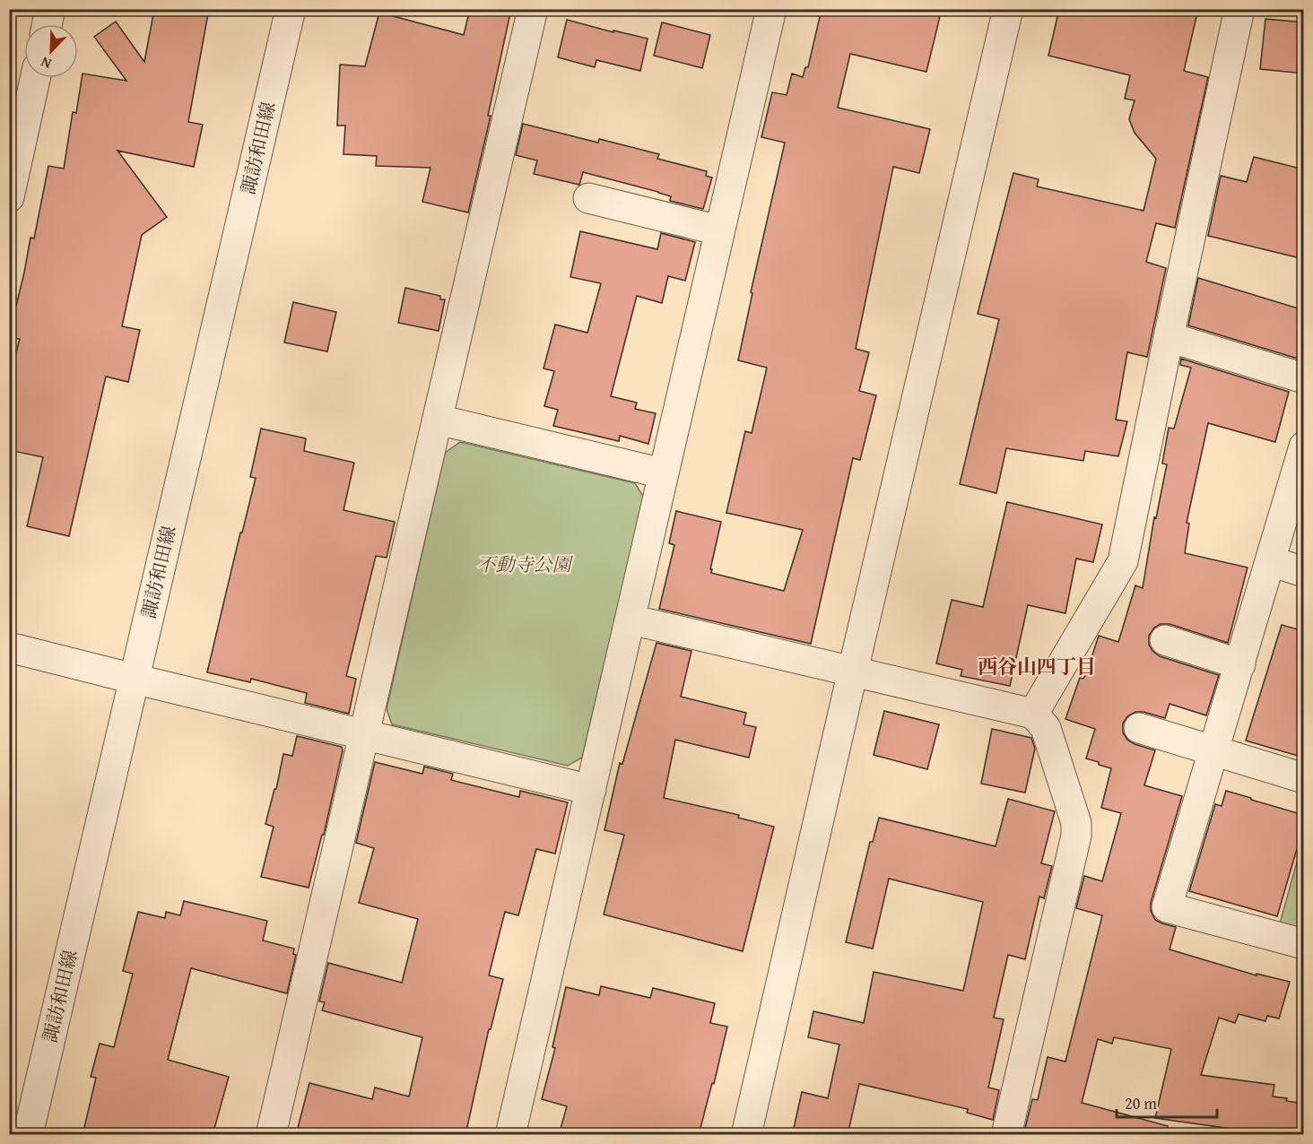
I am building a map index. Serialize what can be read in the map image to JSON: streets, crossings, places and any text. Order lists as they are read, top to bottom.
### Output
{
  "streets": {
    "street": ["諏訪和田線"]
  },
  "districts": ["西谷山四丁目"],
  "parks": ["不動寺公園"],
  "scale_bar": "20 m",
  "north": "bottom left"
}
